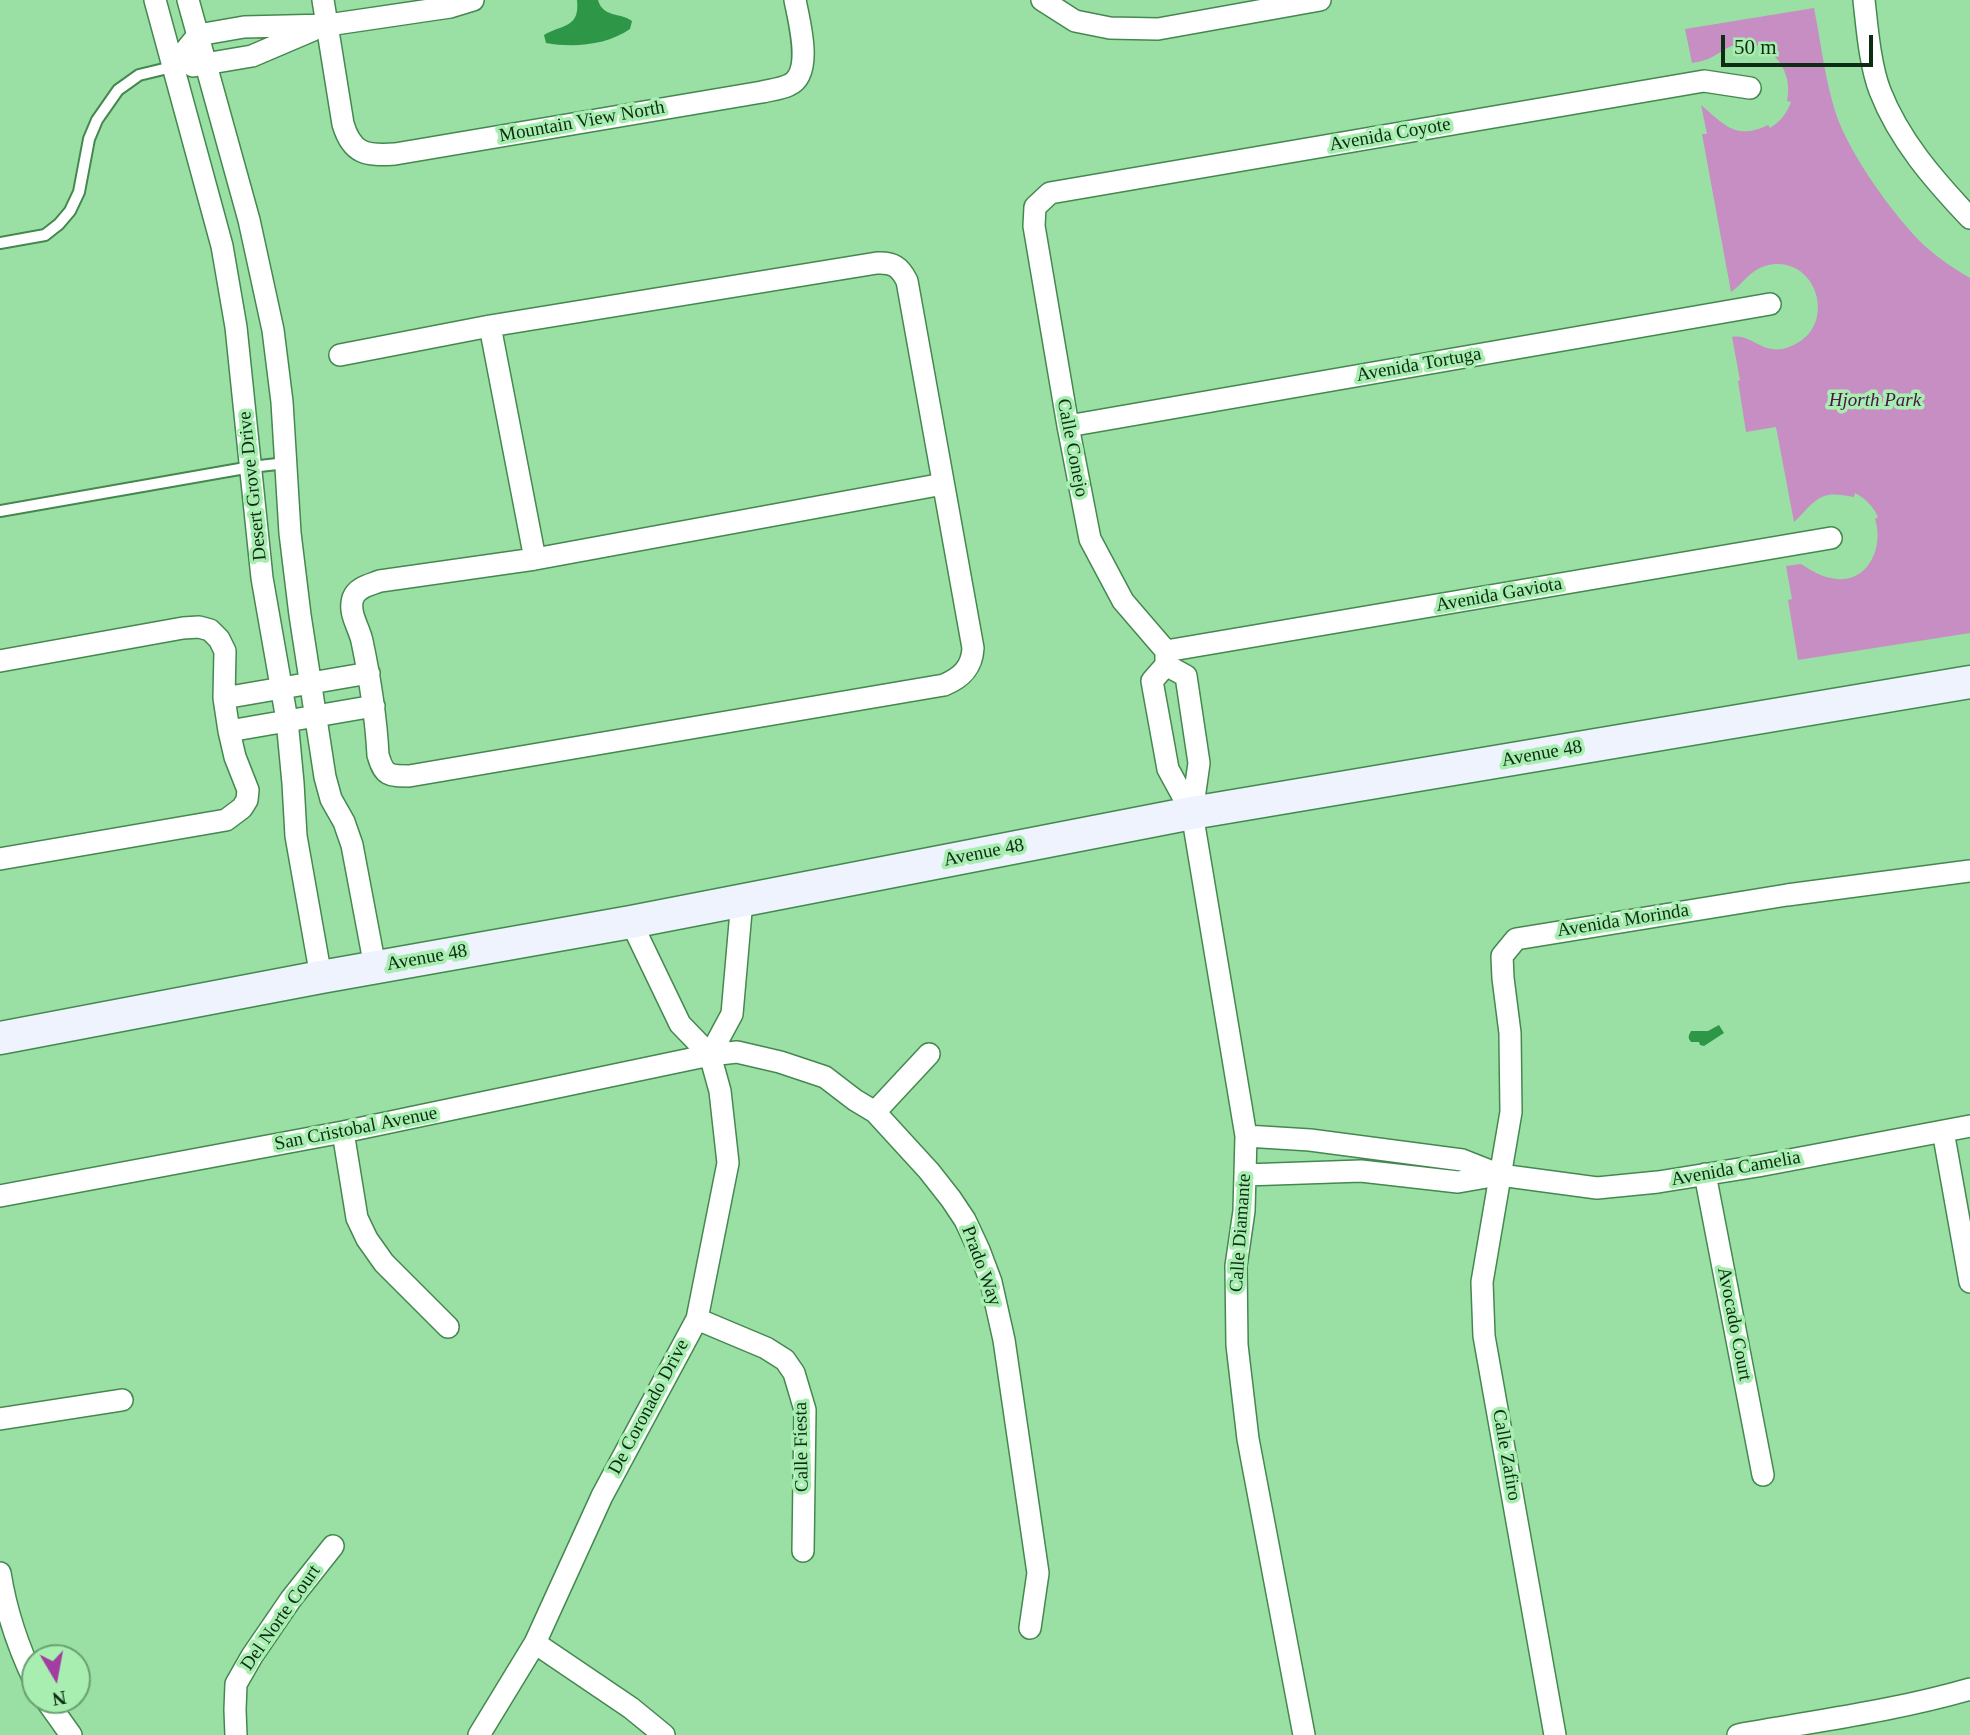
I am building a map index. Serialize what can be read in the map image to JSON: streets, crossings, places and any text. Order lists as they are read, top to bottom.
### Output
{
  "streets": {
    "main road": ["Avenue 48"],
    "street": [
      "Mountain View North",
      "Avenida Coyote",
      "Avenida Tortuga",
      "Calle Conejo",
      "Desert Grove Drive",
      "Avenida Gaviota",
      "Avenida Morinda",
      "San Cristobal Avenue",
      "Avenida Camelia",
      "Calle Diamante",
      "Prado Way",
      "Avocado Court",
      "De Coronado Drive",
      "Calle Fiesta",
      "Calle Zafiro",
      "Del Norte Court"
    ]
  },
  "crossings": [
    ["Avenida Coyote", "Calle Conejo"],
    ["Avenida Tortuga", "Calle Conejo"],
    ["Calle Conejo", "Avenida Gaviota"],
    ["Calle Conejo", "Avenue 48"],
    ["Calle Conejo", "Calle Diamante"],
    ["Desert Grove Drive", "Avenue 48"],
    ["Avenue 48", "Calle Diamante"],
    ["Avenue 48", "De Coronado Drive"],
    ["Avenida Morinda", "Avenida Camelia"],
    ["Avenida Morinda", "Calle Zafiro"],
    ["San Cristobal Avenue", "Prado Way"],
    ["San Cristobal Avenue", "De Coronado Drive"],
    ["Avenida Camelia", "Calle Diamante"],
    ["Avenida Camelia", "Avocado Court"],
    ["Avenida Camelia", "Calle Zafiro"],
    ["Prado Way", "De Coronado Drive"],
    ["De Coronado Drive", "Calle Fiesta"]
  ],
  "parks": ["Hjorth Park"],
  "scale_bar": "50 m",
  "north": "bottom"
}
